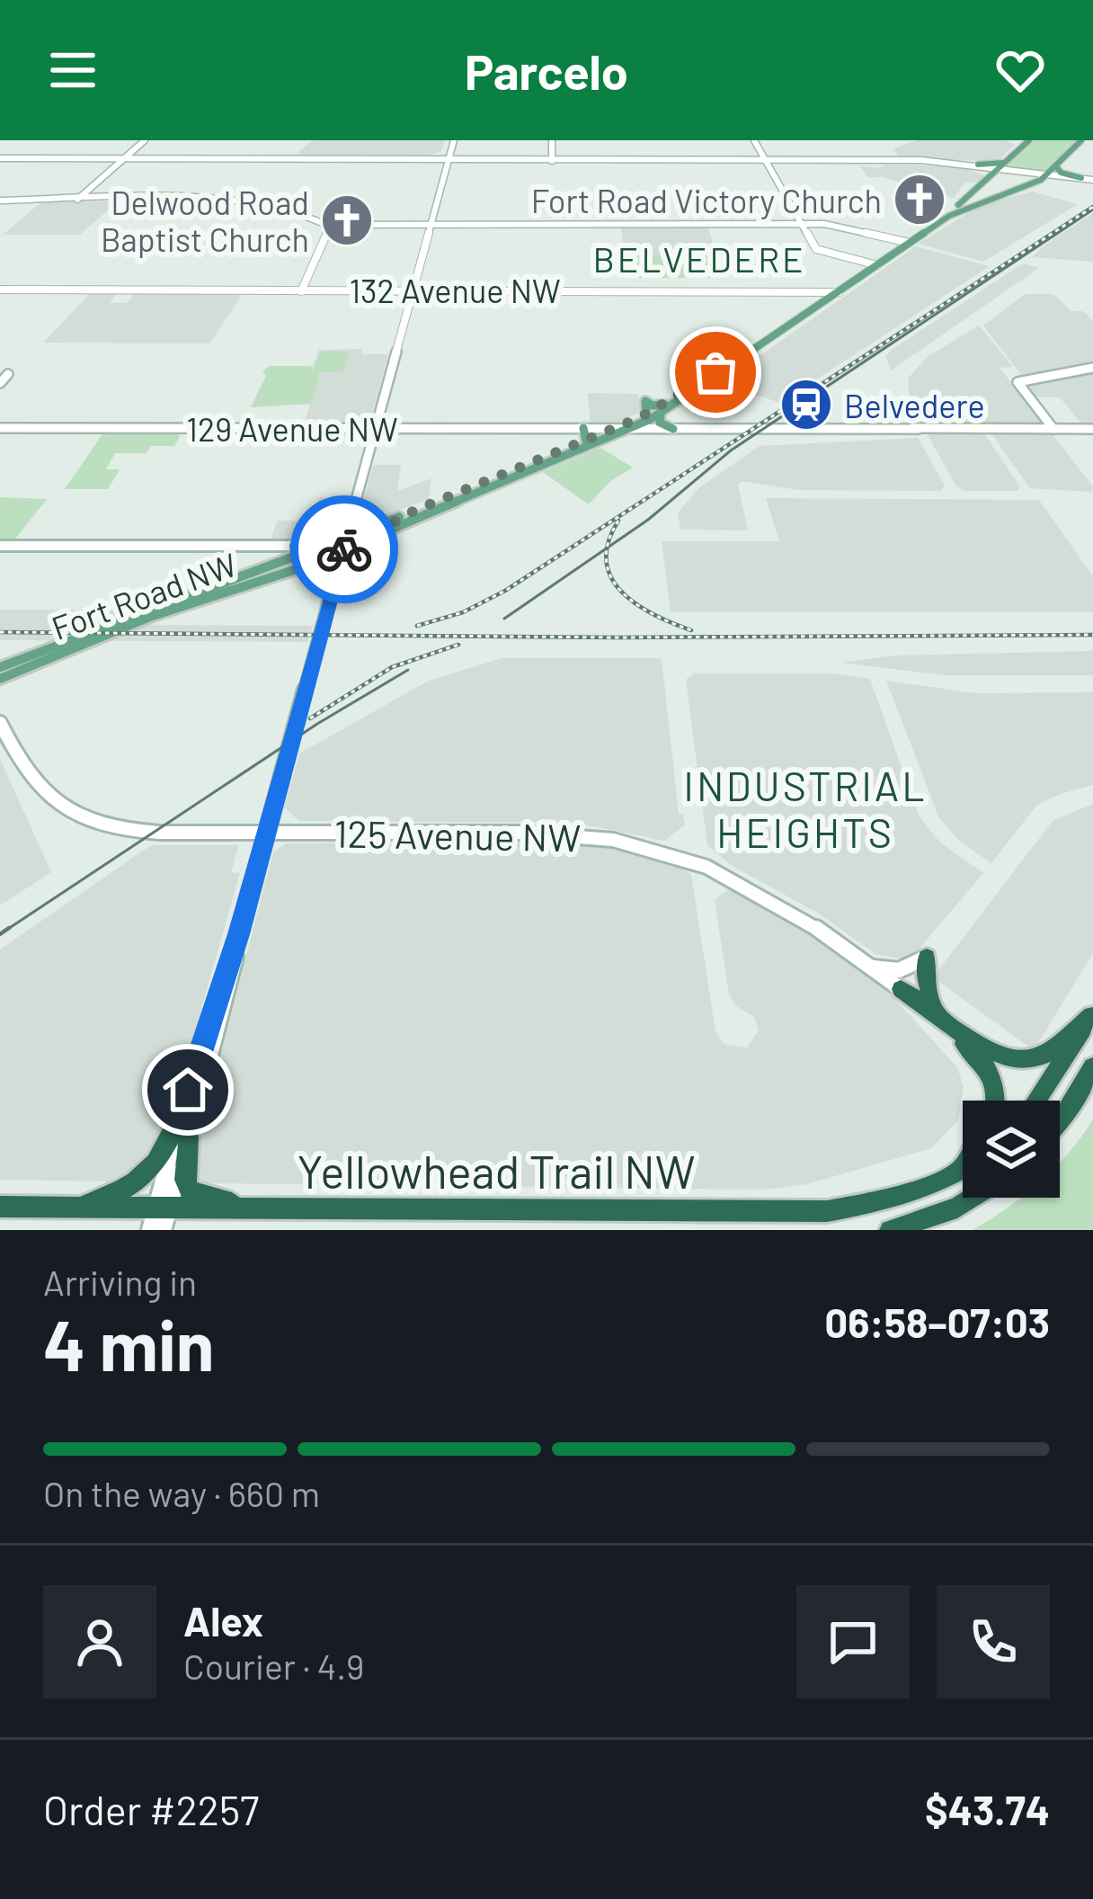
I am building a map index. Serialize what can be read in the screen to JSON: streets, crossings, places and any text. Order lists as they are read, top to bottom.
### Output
{
  "streets": {
    "highway": ["Yellowhead Trail NW"],
    "main road": ["Fort Road NW"],
    "street": ["132 Avenue NW", "129 Avenue NW", "125 Avenue NW"]
  },
  "crossings": [
    ["132 Avenue NW", "Fort Road NW"],
    ["129 Avenue NW", "Fort Road NW"]
  ],
  "districts": ["BELVEDERE", "INDUSTRIAL HEIGHTS"],
  "places": {
    "church": ["Fort Road Victory Church", "Delwood Road Baptist Church"],
    "station": ["Belvedere"]
  },
  "page": {
    "header": "Parcelo",
    "heading": ["4 min", "Arriving in", "06:58–07:03"],
    "panel": [
      "Alex",
      "Courier · 4.9",
      "Order #2257",
      "$43.74"
    ],
    "bar": "On the way · 660 m"
  }
}
